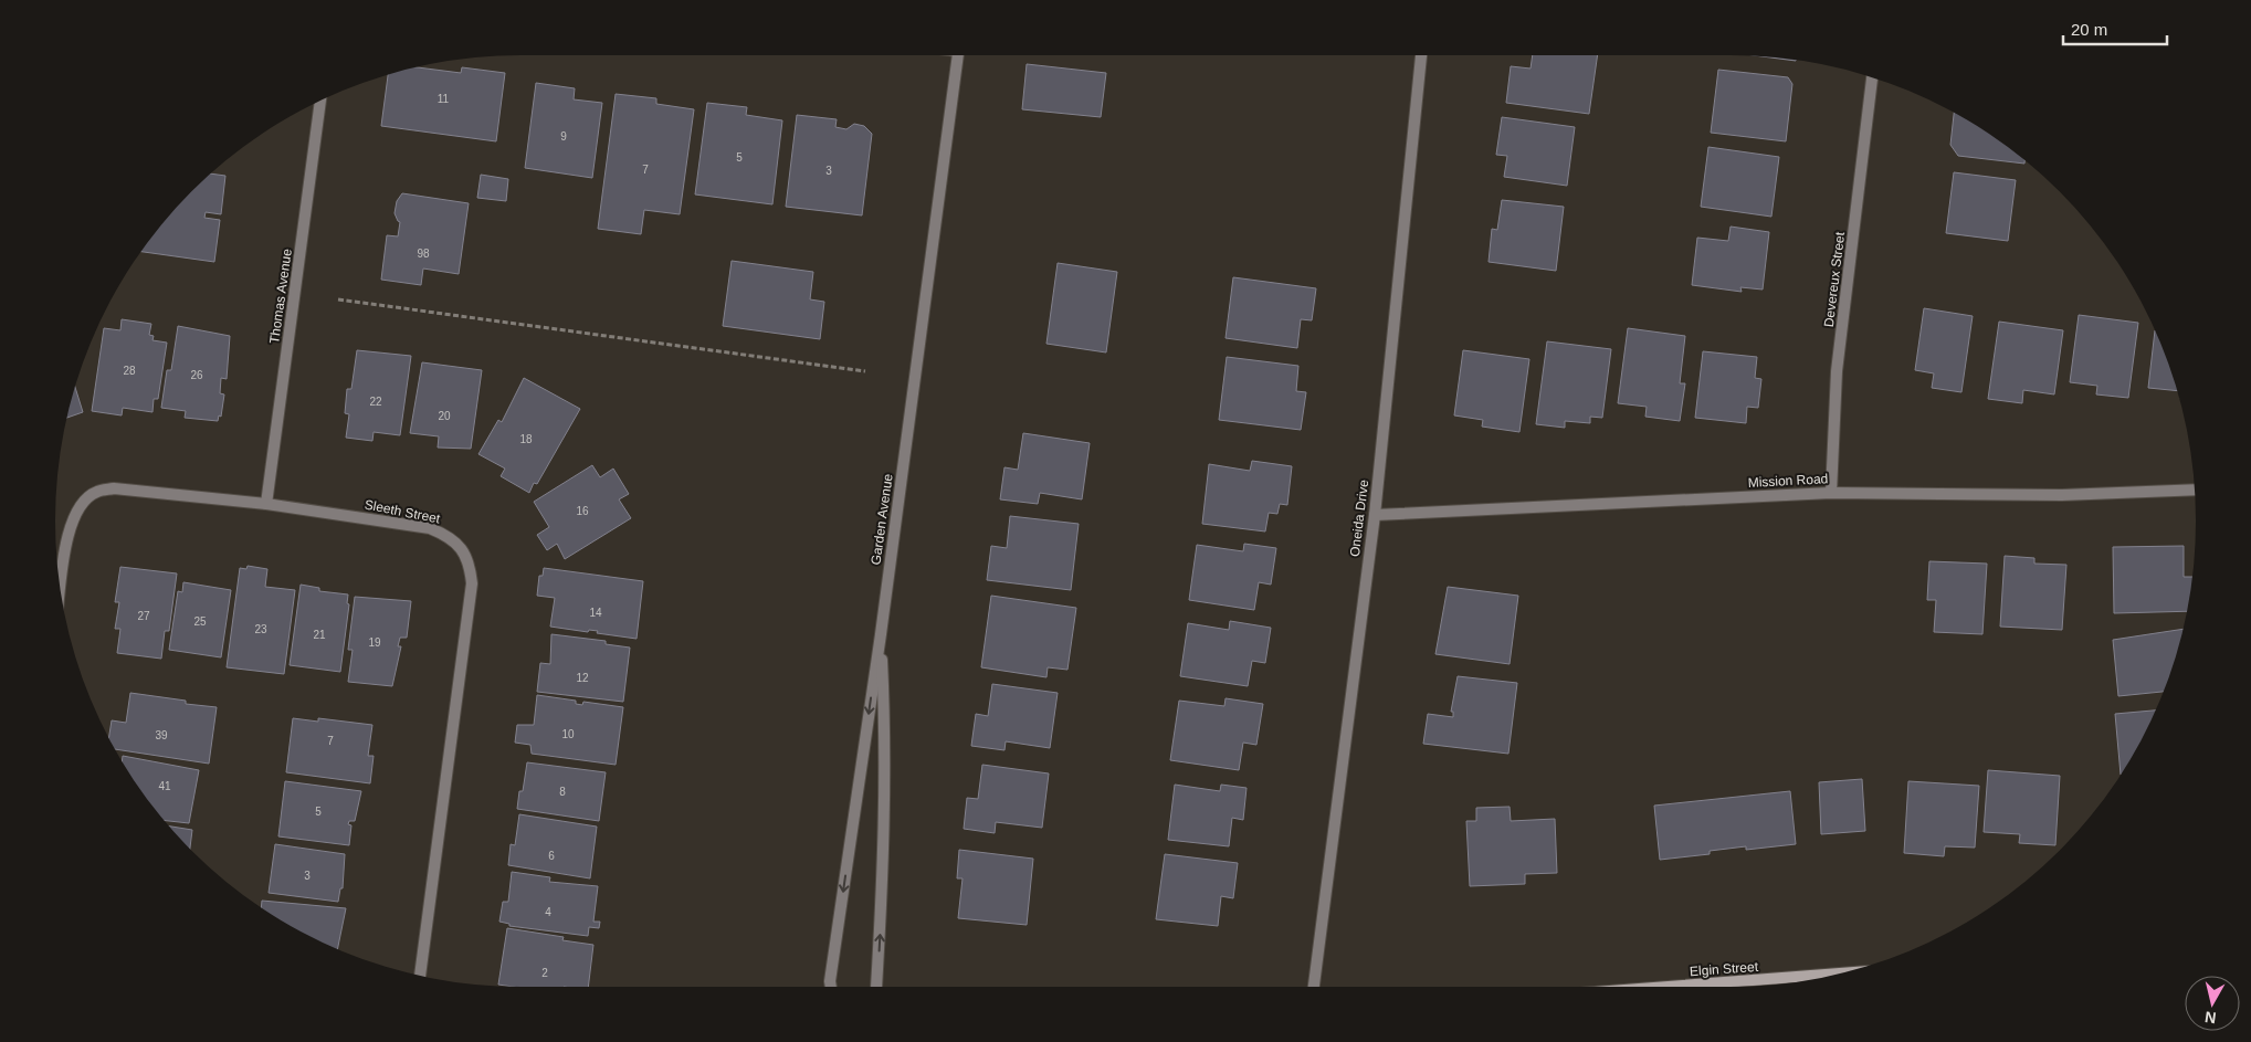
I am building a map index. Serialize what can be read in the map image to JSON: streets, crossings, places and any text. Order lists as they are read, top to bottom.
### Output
{
  "streets": {
    "main road": ["Elgin Street"],
    "street": [
      "Devereux Street",
      "Thomas Avenue",
      "Mission Road",
      "Sleeth Street",
      "Oneida Drive",
      "Garden Avenue"
    ]
  },
  "crossings": [
    ["Devereux Street", "Mission Road"],
    ["Thomas Avenue", "Sleeth Street"],
    ["Mission Road", "Oneida Drive"]
  ],
  "house_numbers": [
    "11",
    "9",
    "5",
    "7",
    "3",
    "98",
    "28",
    "26",
    "22",
    "20",
    "18",
    "16",
    "14",
    "27",
    "25",
    "23",
    "21",
    "19",
    "12",
    "10",
    "39",
    "7",
    "41",
    "8",
    "5",
    "6",
    "3",
    "4",
    "2"
  ],
  "scale_bar": "20 m",
  "north": "bottom"
}
